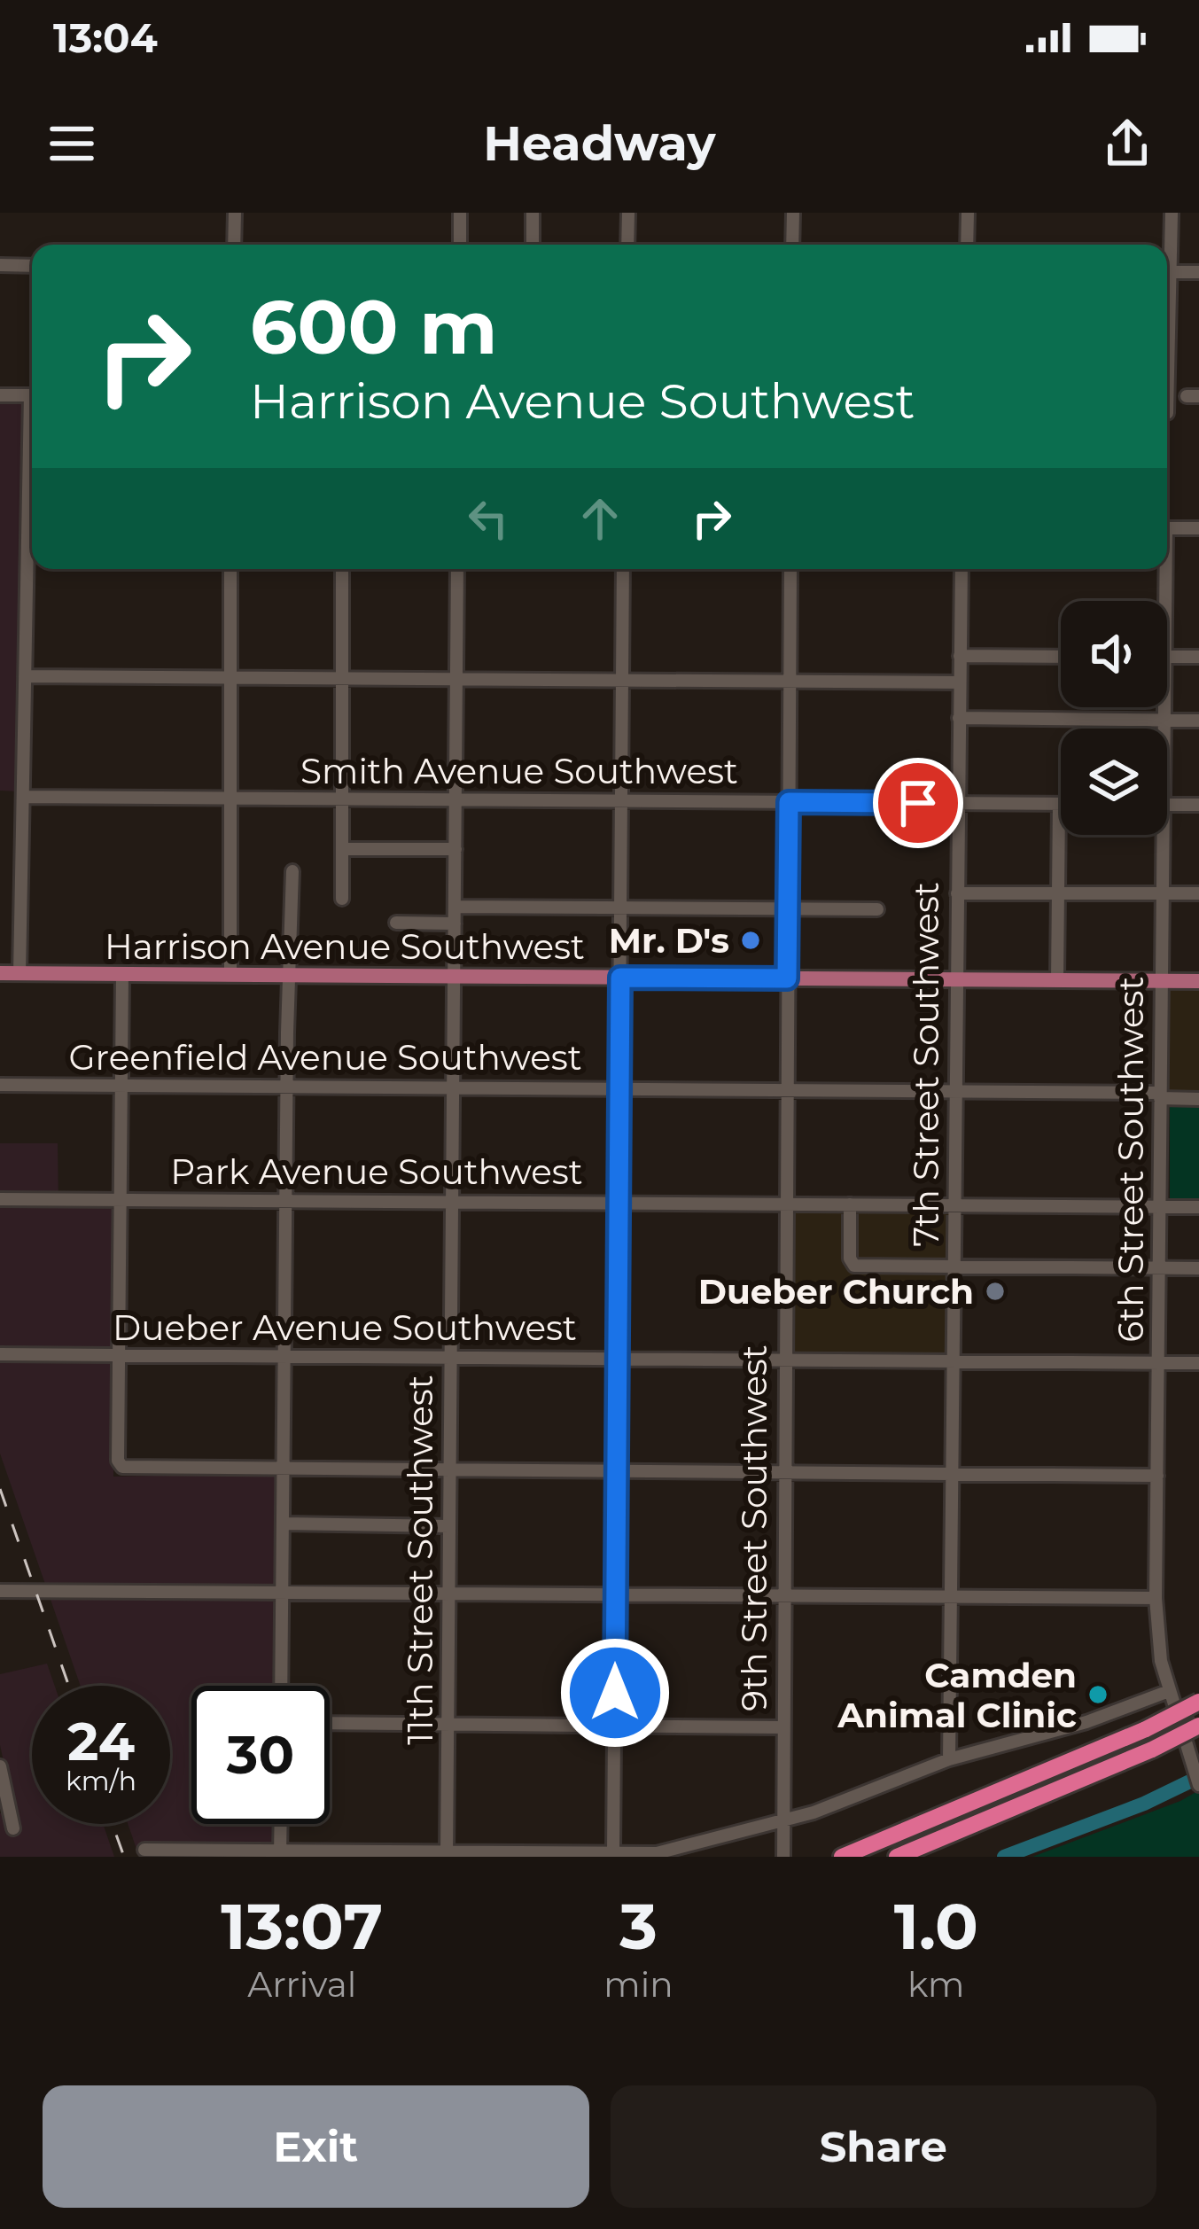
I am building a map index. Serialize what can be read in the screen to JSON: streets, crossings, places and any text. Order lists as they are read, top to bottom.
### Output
{
  "streets": {
    "main road": ["Harrison Avenue Southwest"],
    "street": [
      "Smith Avenue Southwest",
      "Greenfield Avenue Southwest",
      "7th Street Southwest",
      "6th Street Southwest",
      "Park Avenue Southwest",
      "Dueber Avenue Southwest",
      "9th Street Southwest",
      "11th Street Southwest"
    ]
  },
  "crossings": [
    ["Smith Avenue Southwest", "7th Street Southwest"],
    ["Smith Avenue Southwest", "9th Street Southwest"],
    ["Smith Avenue Southwest", "11th Street Southwest"],
    ["Harrison Avenue Southwest", "7th Street Southwest"],
    ["Harrison Avenue Southwest", "6th Street Southwest"],
    ["Harrison Avenue Southwest", "9th Street Southwest"],
    ["Harrison Avenue Southwest", "11th Street Southwest"],
    ["Greenfield Avenue Southwest", "7th Street Southwest"],
    ["Greenfield Avenue Southwest", "6th Street Southwest"],
    ["Greenfield Avenue Southwest", "9th Street Southwest"],
    ["Greenfield Avenue Southwest", "11th Street Southwest"],
    ["7th Street Southwest", "Park Avenue Southwest"],
    ["7th Street Southwest", "Dueber Avenue Southwest"],
    ["6th Street Southwest", "Park Avenue Southwest"],
    ["6th Street Southwest", "Dueber Avenue Southwest"],
    ["Park Avenue Southwest", "9th Street Southwest"],
    ["Park Avenue Southwest", "11th Street Southwest"],
    ["Dueber Avenue Southwest", "9th Street Southwest"],
    ["Dueber Avenue Southwest", "11th Street Southwest"]
  ],
  "places": ["Mr. D's", "Dueber Church", "Camden Animal Clinic"],
  "page": {
    "status": "13:04",
    "header": "Headway",
    "turn": ["600 m", "Harrison Avenue Southwest"],
    "speed": "24 km/h",
    "limit": "30",
    "eta": [
      "13:07",
      "Arrival",
      "3",
      "min",
      "1.0",
      "km"
    ],
    "buttons": ["Exit", "Share"]
  }
}
